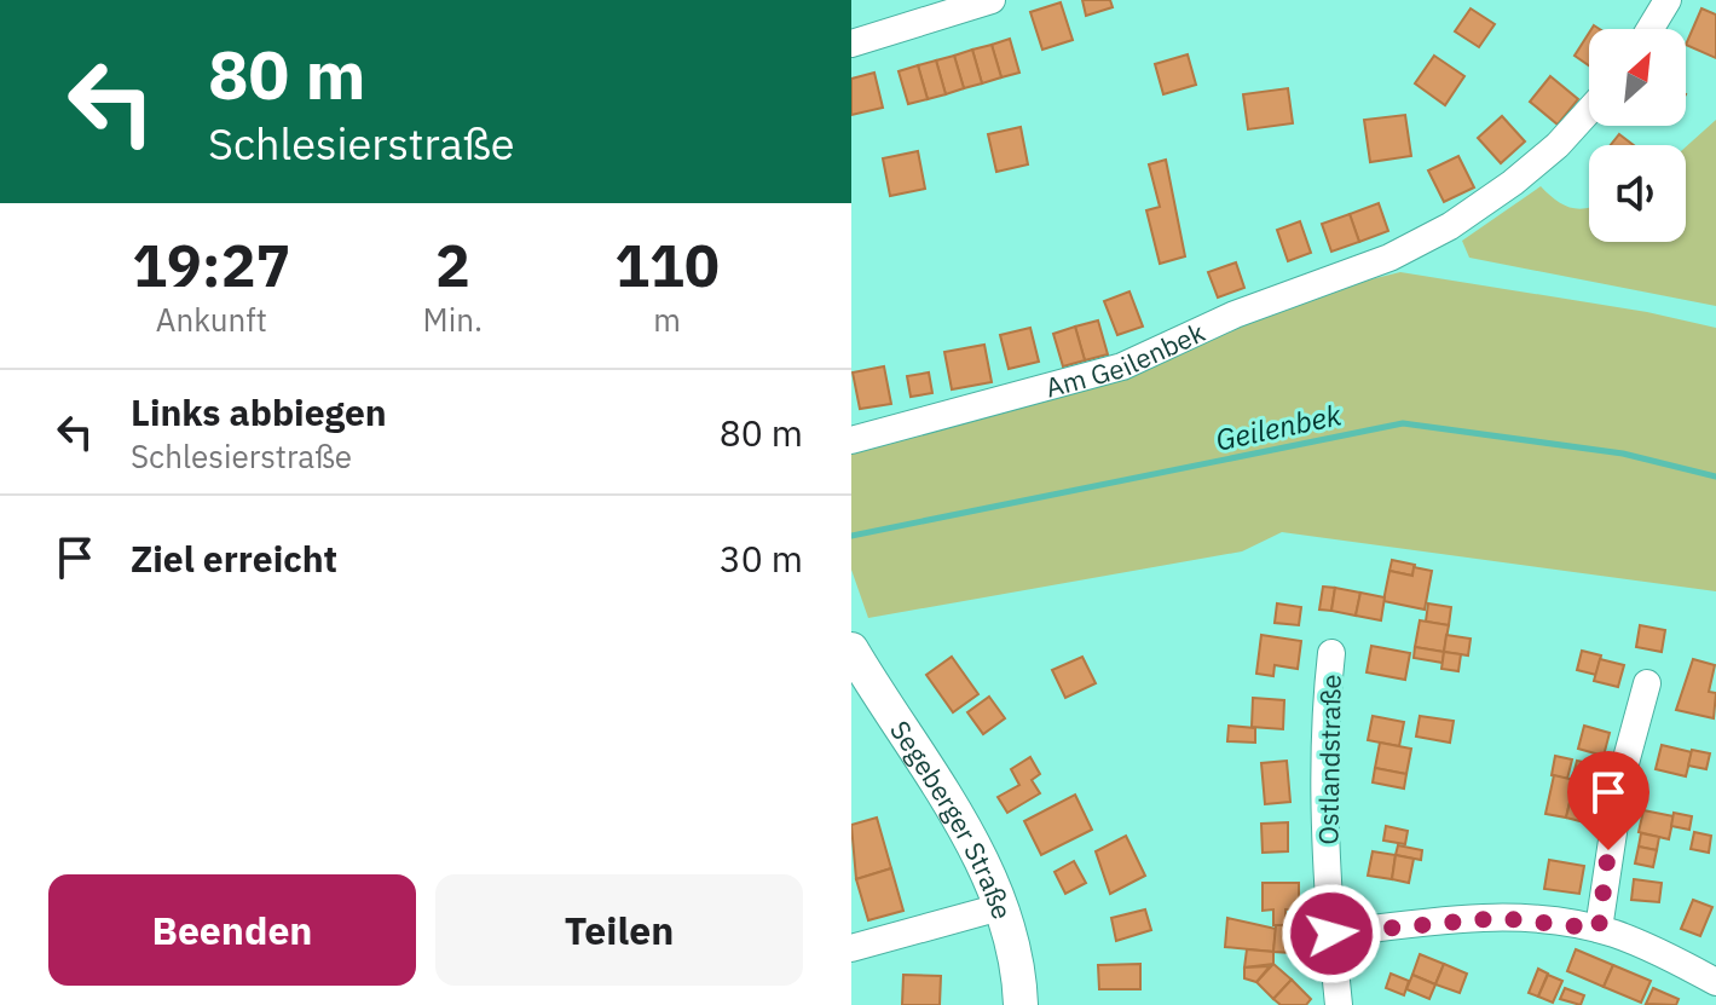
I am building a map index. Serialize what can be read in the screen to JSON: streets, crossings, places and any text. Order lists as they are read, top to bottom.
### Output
{
  "streets": {
    "main road": ["Segeberger Straße"],
    "street": ["Am Geilenbek", "Ostlandstraße"]
  },
  "water": ["Geilenbek"],
  "north": "top right",
  "page": {
    "turn": ["80 m", "Schlesierstraße"],
    "eta": [
      "19:27",
      "Ankunft",
      "2",
      "Min.",
      "110",
      "m"
    ],
    "list": [
      {
        "name": "Links abbiegen",
        "note": "Schlesierstraße",
        "value": "80 m"
      },
      {
        "name": "Ziel erreicht",
        "value": "30 m"
      }
    ],
    "buttons": ["Beenden", "Teilen"]
  }
}
